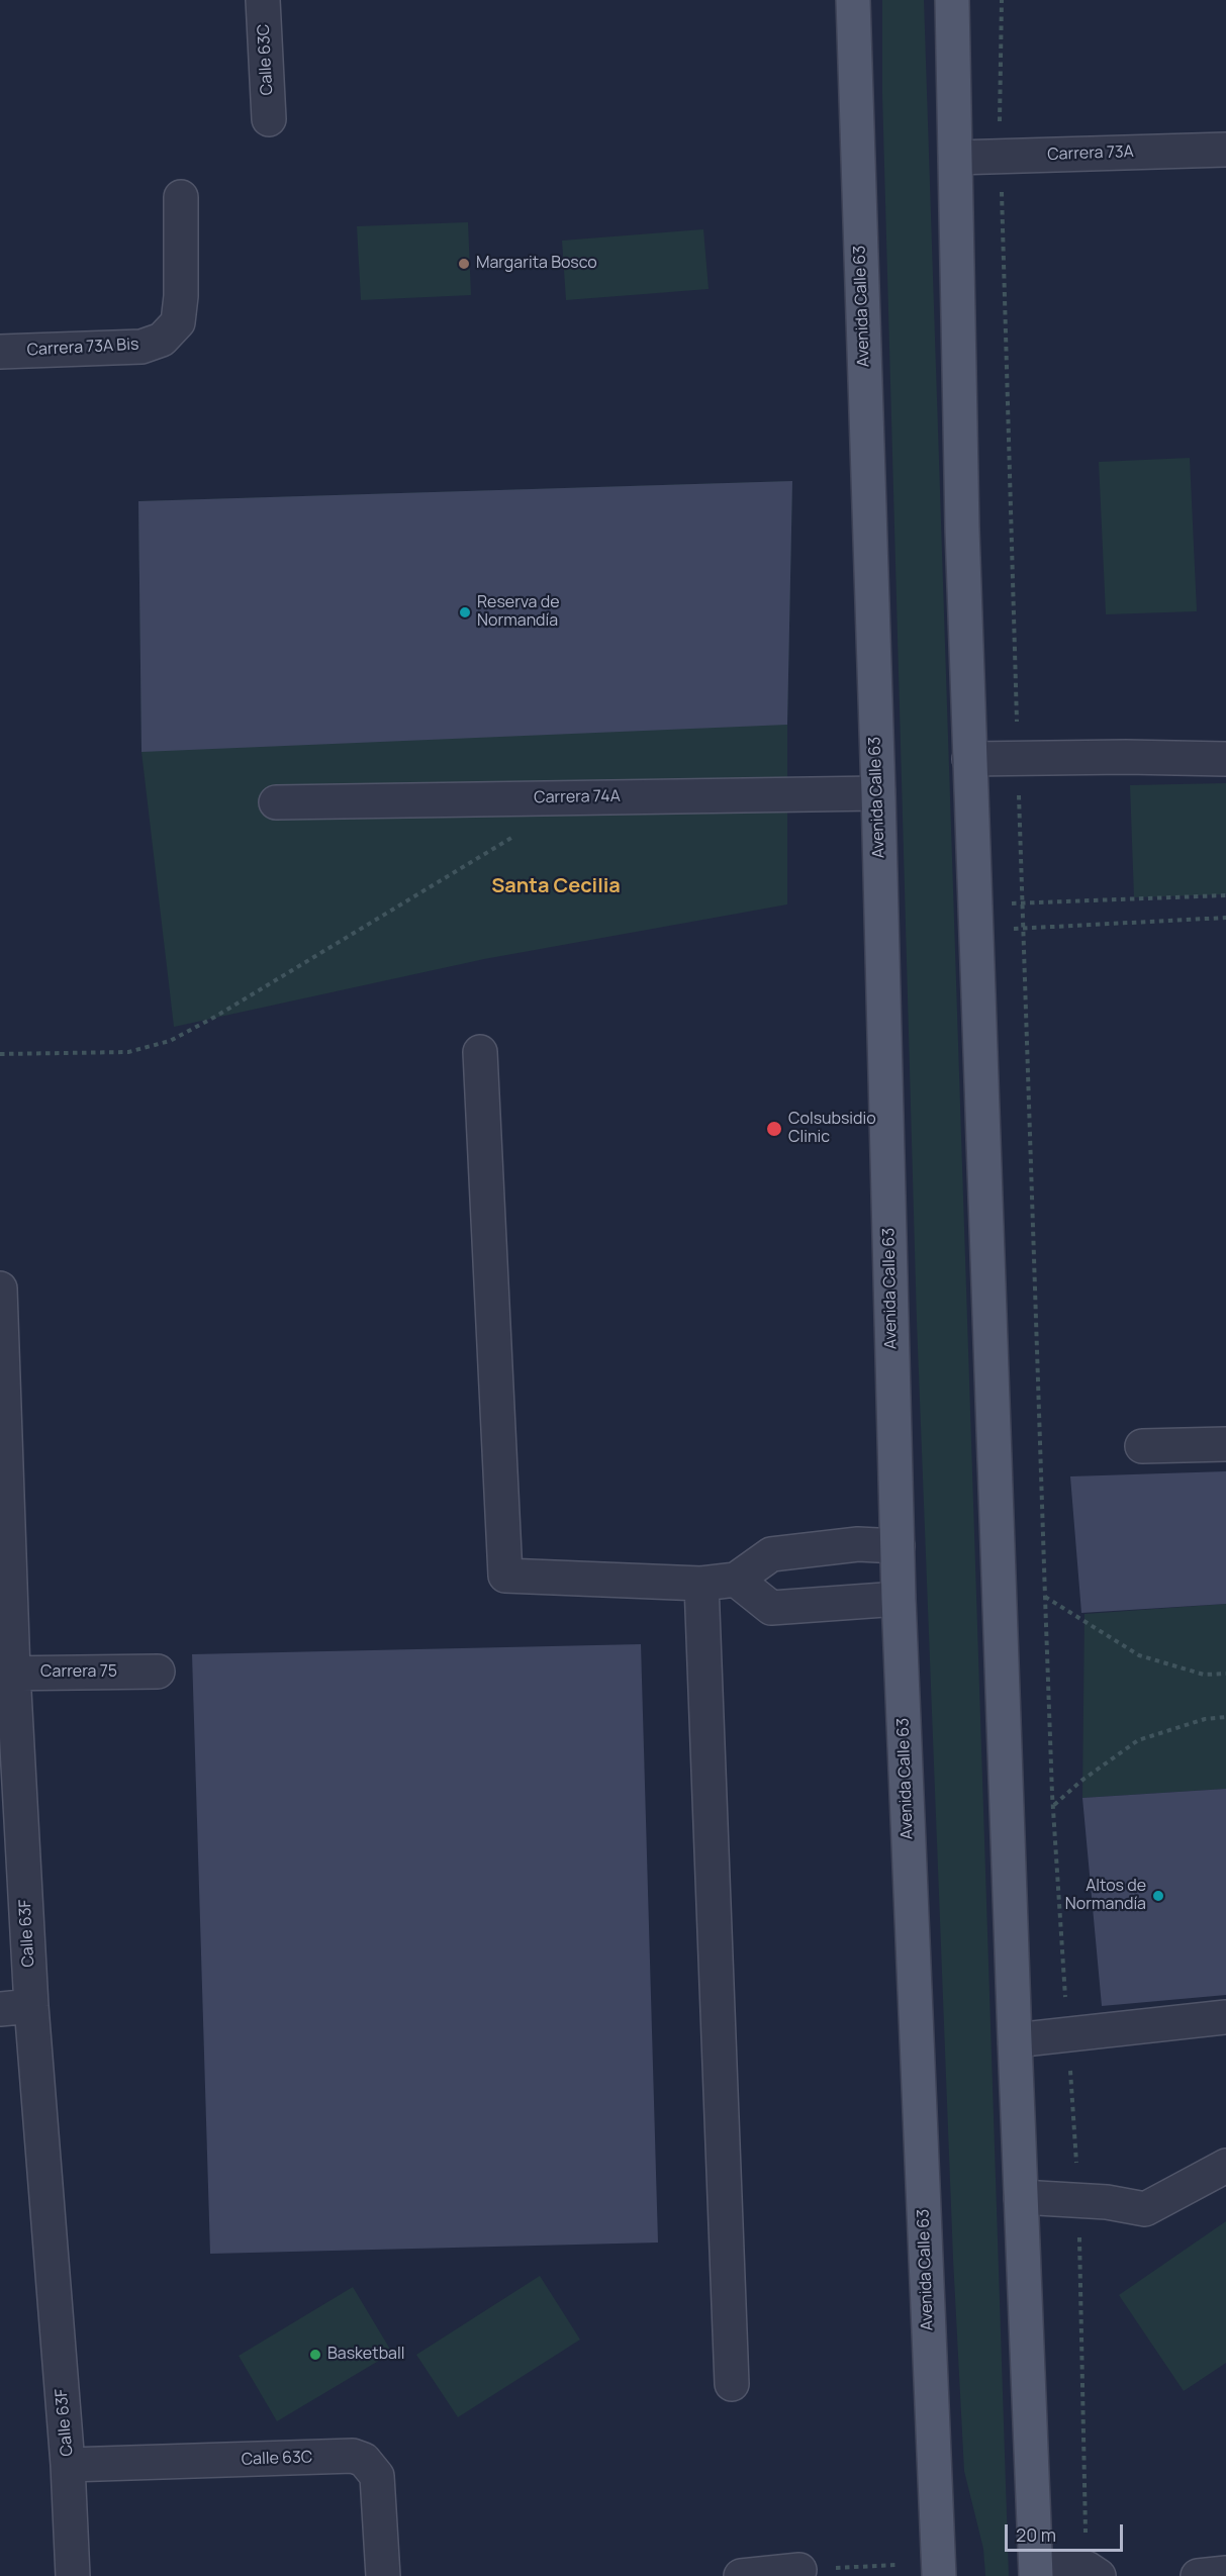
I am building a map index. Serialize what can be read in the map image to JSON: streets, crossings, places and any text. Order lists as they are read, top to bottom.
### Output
{
  "streets": {
    "main road": ["Avenida Calle 63"],
    "street": [
      "Calle 63C",
      "Carrera 73A",
      "Carrera 73A Bis",
      "Carrera 74A",
      "Carrera 75",
      "Calle 63F"
    ]
  },
  "crossings": [
    ["Calle 63C", "Calle 63F"],
    ["Avenida Calle 63", "Carrera 74A"],
    ["Carrera 75", "Calle 63F"]
  ],
  "districts": ["Santa Cecilia"],
  "places": [
    "Margarita Bosco",
    "Reserva de Normandía",
    "Colsubsidio Clinic",
    "Altos de Normandía",
    "Basketball"
  ],
  "scale_bar": "20 m"
}
